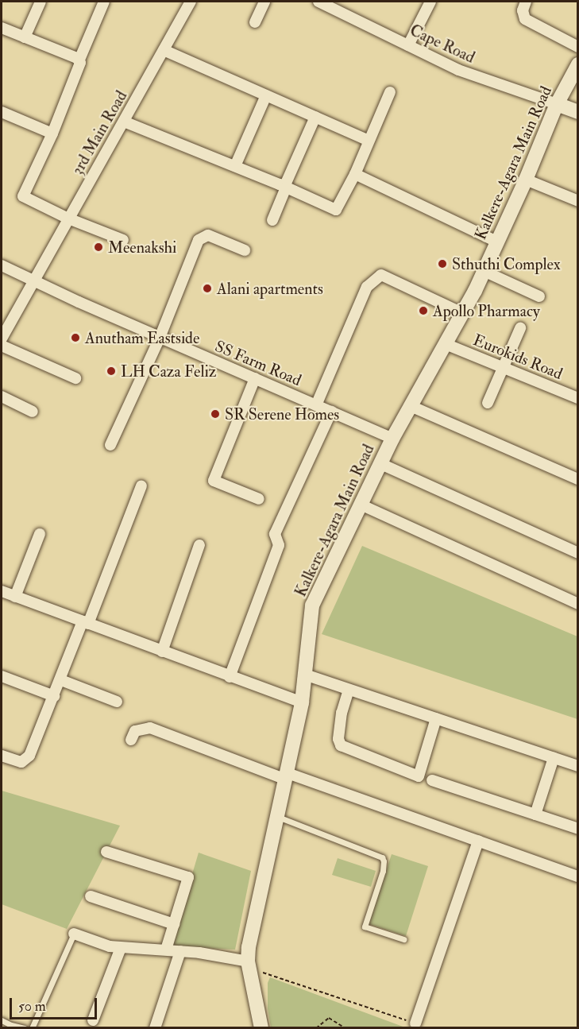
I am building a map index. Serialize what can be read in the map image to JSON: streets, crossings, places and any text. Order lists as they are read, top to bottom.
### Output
{
  "streets": {
    "street": [
      "Cape Road",
      "3rd Main Road",
      "Kalkere-Agara Main Road",
      "Eurokids Road",
      "SS Farm Road"
    ]
  },
  "crossings": [
    ["Cape Road", "Kalkere-Agara Main Road"],
    ["3rd Main Road", "SS Farm Road"],
    ["Kalkere-Agara Main Road", "Eurokids Road"],
    ["Kalkere-Agara Main Road", "SS Farm Road"]
  ],
  "places": [
    "Meenakshi",
    "Sthuthi Complex",
    "Alani apartments",
    "Apollo Pharmacy",
    "Anutham Eastside",
    "LH Caza Feliz",
    "SR Serene Homes"
  ],
  "scale_bar": "50 m"
}
